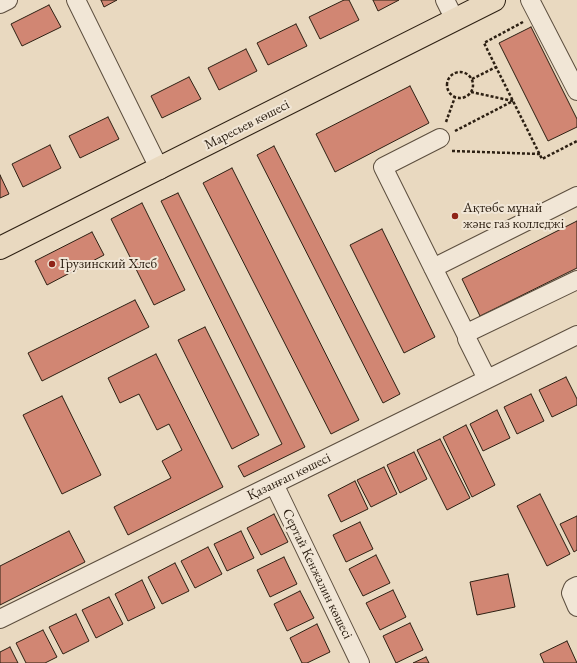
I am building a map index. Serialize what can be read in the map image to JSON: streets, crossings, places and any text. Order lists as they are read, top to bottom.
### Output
{
  "streets": {
    "main road": ["Маресьев көшесі"],
    "street": ["Қазанғап көшесі", "Сертай Кенжалин көшесі"]
  },
  "crossings": [
    ["Қазанғап көшесі", "Сертай Кенжалин көшесі"]
  ],
  "places": ["Ақтөбе мұнай және газ колледжі", "Грузинский Хлеб"]
}
